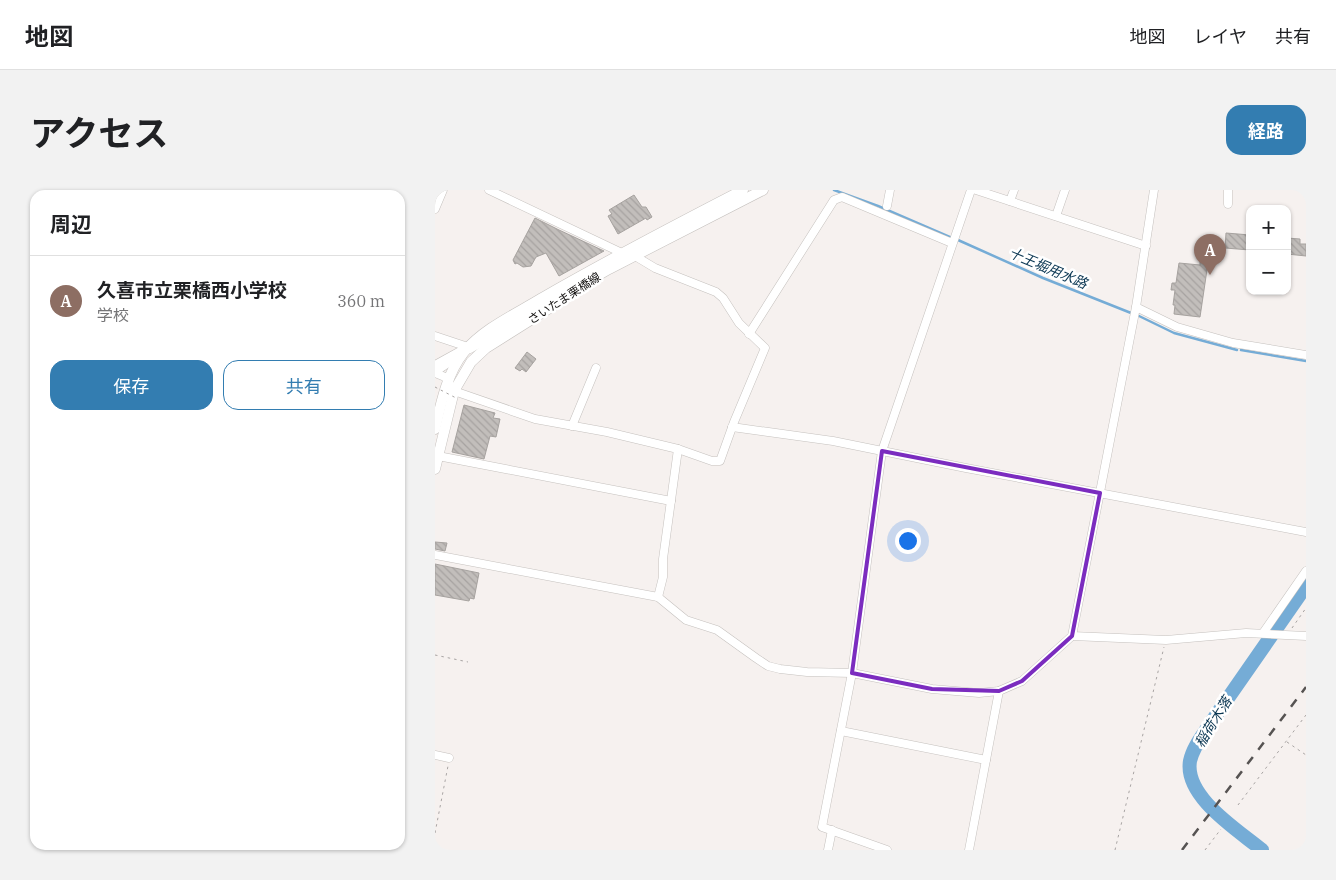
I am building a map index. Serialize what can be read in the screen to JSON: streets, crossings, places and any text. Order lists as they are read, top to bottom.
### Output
{
  "streets": {
    "main road": ["さいたま栗橋線"]
  },
  "water": ["十王堀用水路", "稲荷木落"],
  "page": {
    "header": "地図",
    "nav": ["地図", "レイヤ", "共有"],
    "title": "アクセス",
    "buttons": [
      "経路",
      ["保存", "共有"]
    ],
    "heading": "周辺",
    "map_buttons": ["+", "−"],
    "pins": "A",
    "list": [
      {
        "mark": "A",
        "name": "久喜市立栗橋西小学校",
        "note": "学校",
        "value": "360 m"
      }
    ]
  }
}
